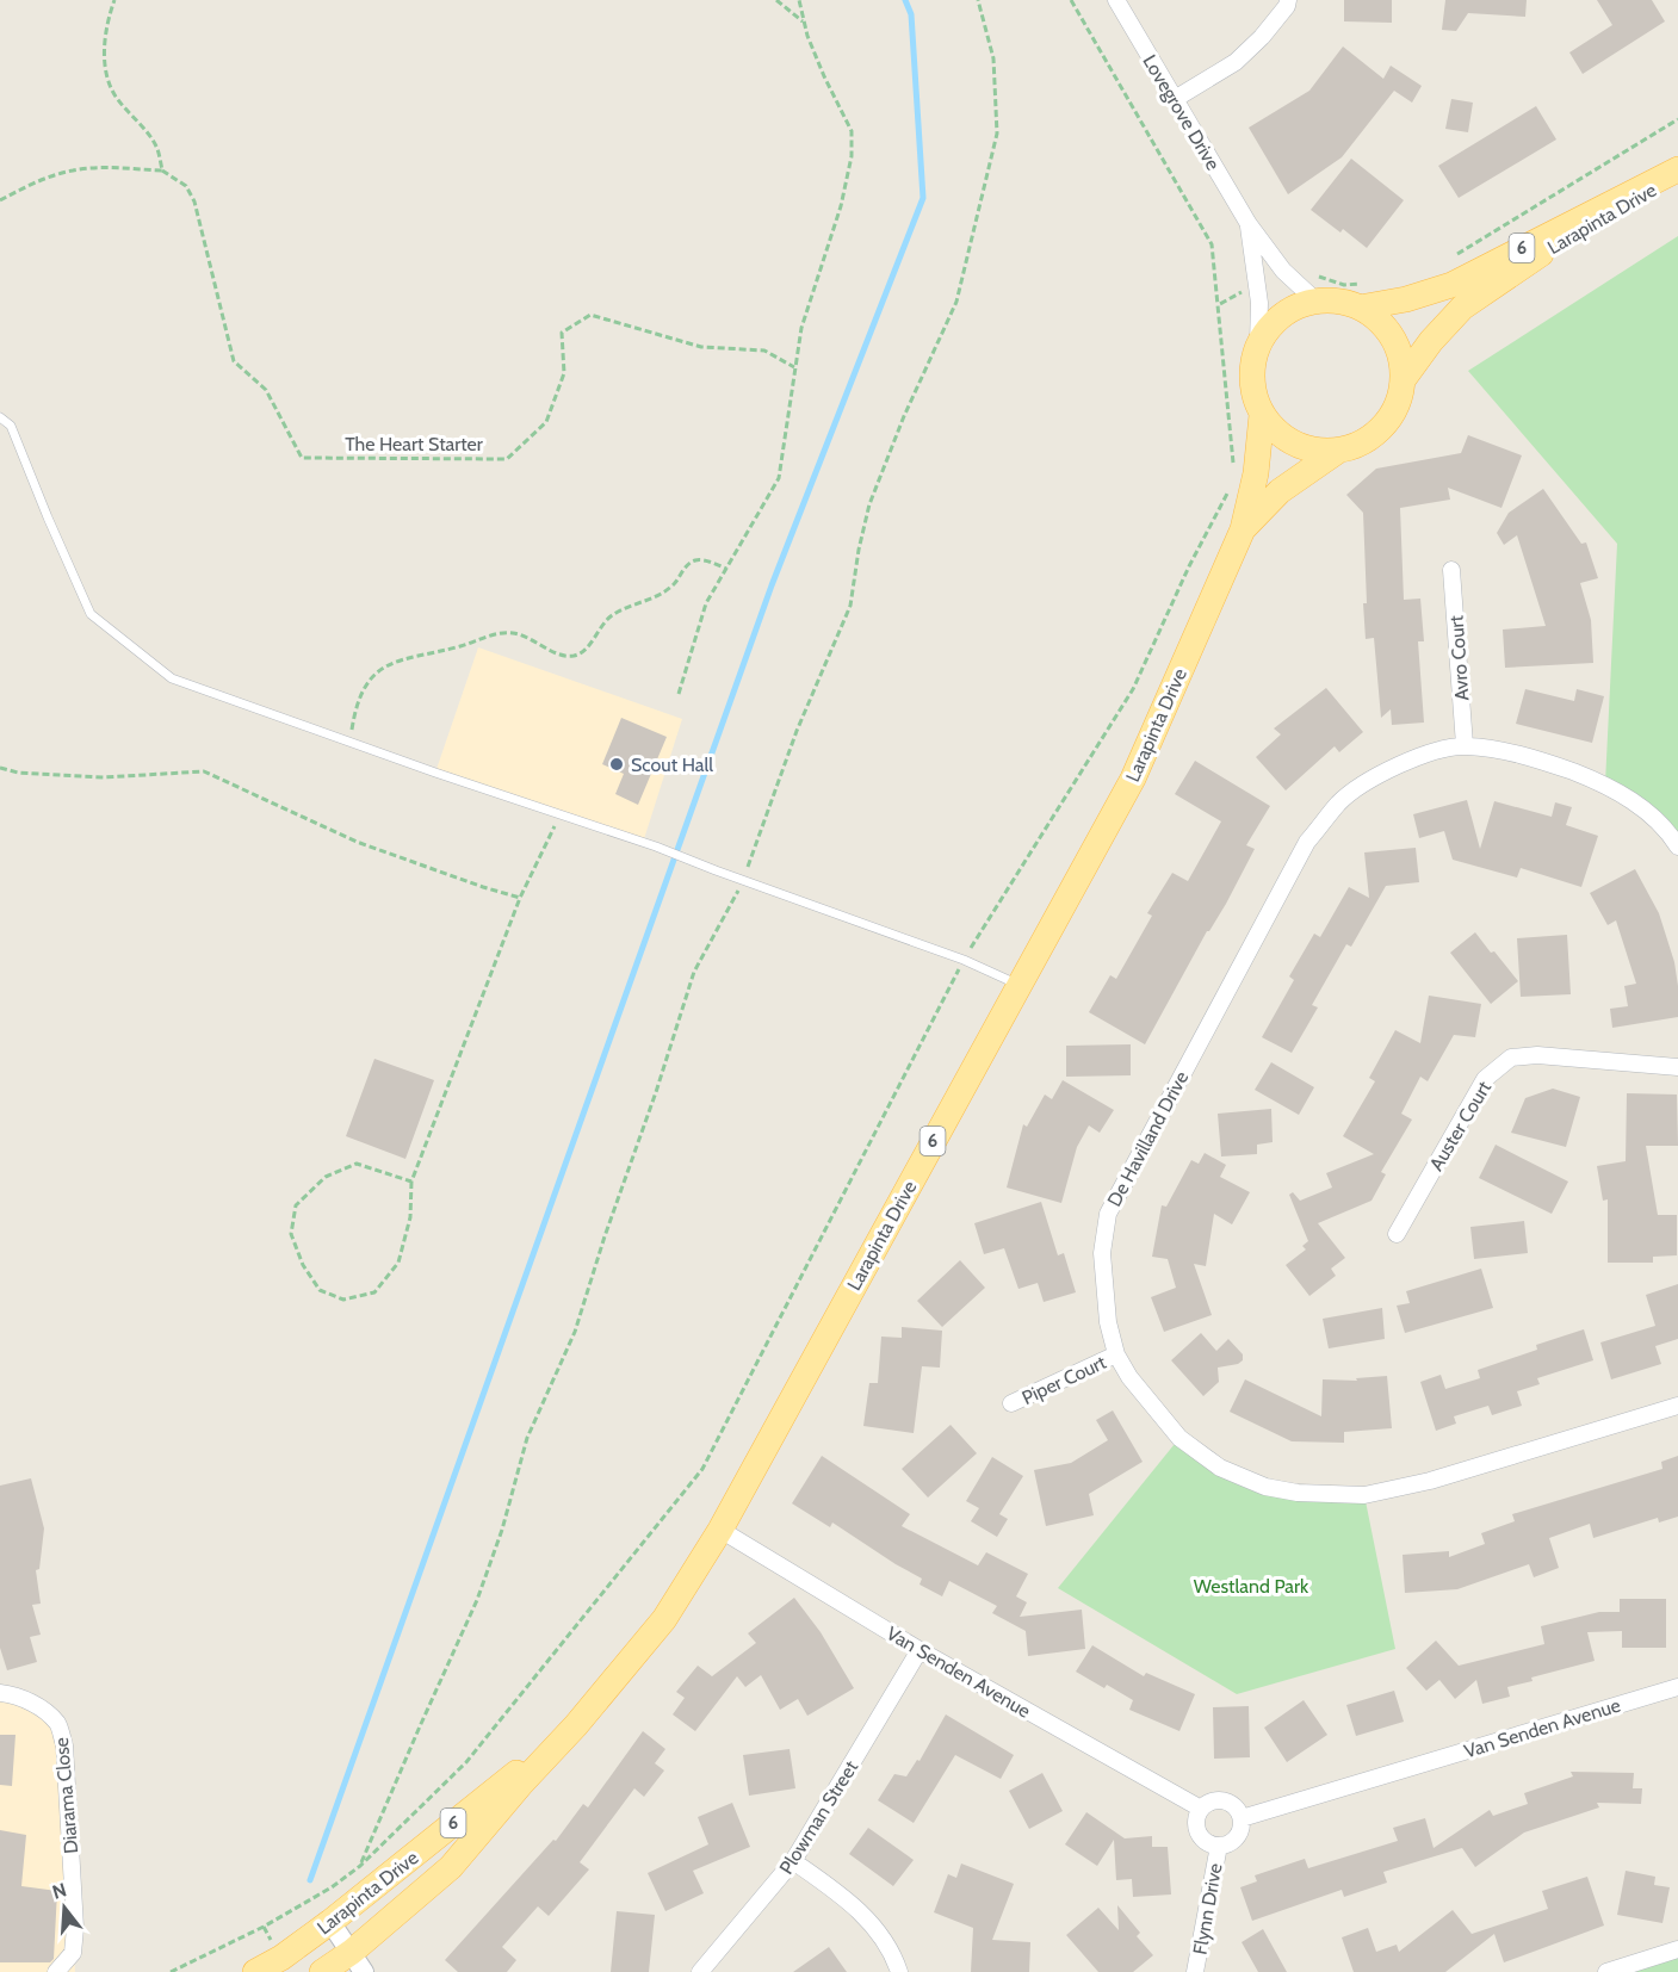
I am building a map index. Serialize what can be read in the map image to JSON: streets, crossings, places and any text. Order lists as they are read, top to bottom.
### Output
{
  "streets": {
    "main road": ["Larapinta Drive", "6"],
    "street": [
      "Lovegrove Drive",
      "Avro Court",
      "Auster Court",
      "De Havilland Drive",
      "Piper Court",
      "Van Senden Avenue",
      "Diarama Close",
      "Plowman Street",
      "Flynn Drive"
    ],
    "path": ["The Heart Starter"]
  },
  "crossings": [
    ["Lovegrove Drive", "Larapinta Drive"],
    ["Lovegrove Drive", "6"],
    ["Larapinta Drive", "6"],
    ["Larapinta Drive", "Van Senden Avenue"],
    ["Avro Court", "De Havilland Drive"],
    ["De Havilland Drive", "Piper Court"],
    ["Van Senden Avenue", "Plowman Street"],
    ["Van Senden Avenue", "Flynn Drive"]
  ],
  "parks": ["Westland Park"],
  "places": ["Scout Hall"],
  "north": "top"
}
